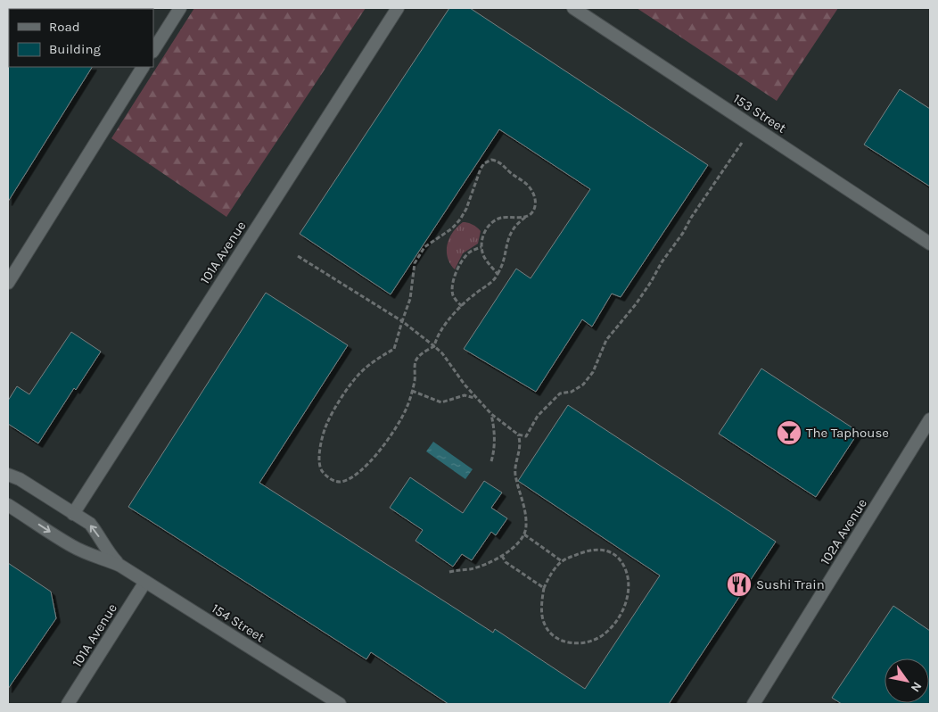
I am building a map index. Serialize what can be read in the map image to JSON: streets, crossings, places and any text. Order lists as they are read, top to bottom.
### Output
{
  "streets": {
    "street": [
      "153 Street",
      "101A Avenue",
      "102A Avenue",
      "154 Street"
    ]
  },
  "crossings": [
    ["101A Avenue", "154 Street"]
  ],
  "places": {
    "bar": ["The Taphouse"],
    "restaurant": ["Sushi Train"]
  },
  "legend": ["Road", "Building"],
  "north": "bottom right"
}
